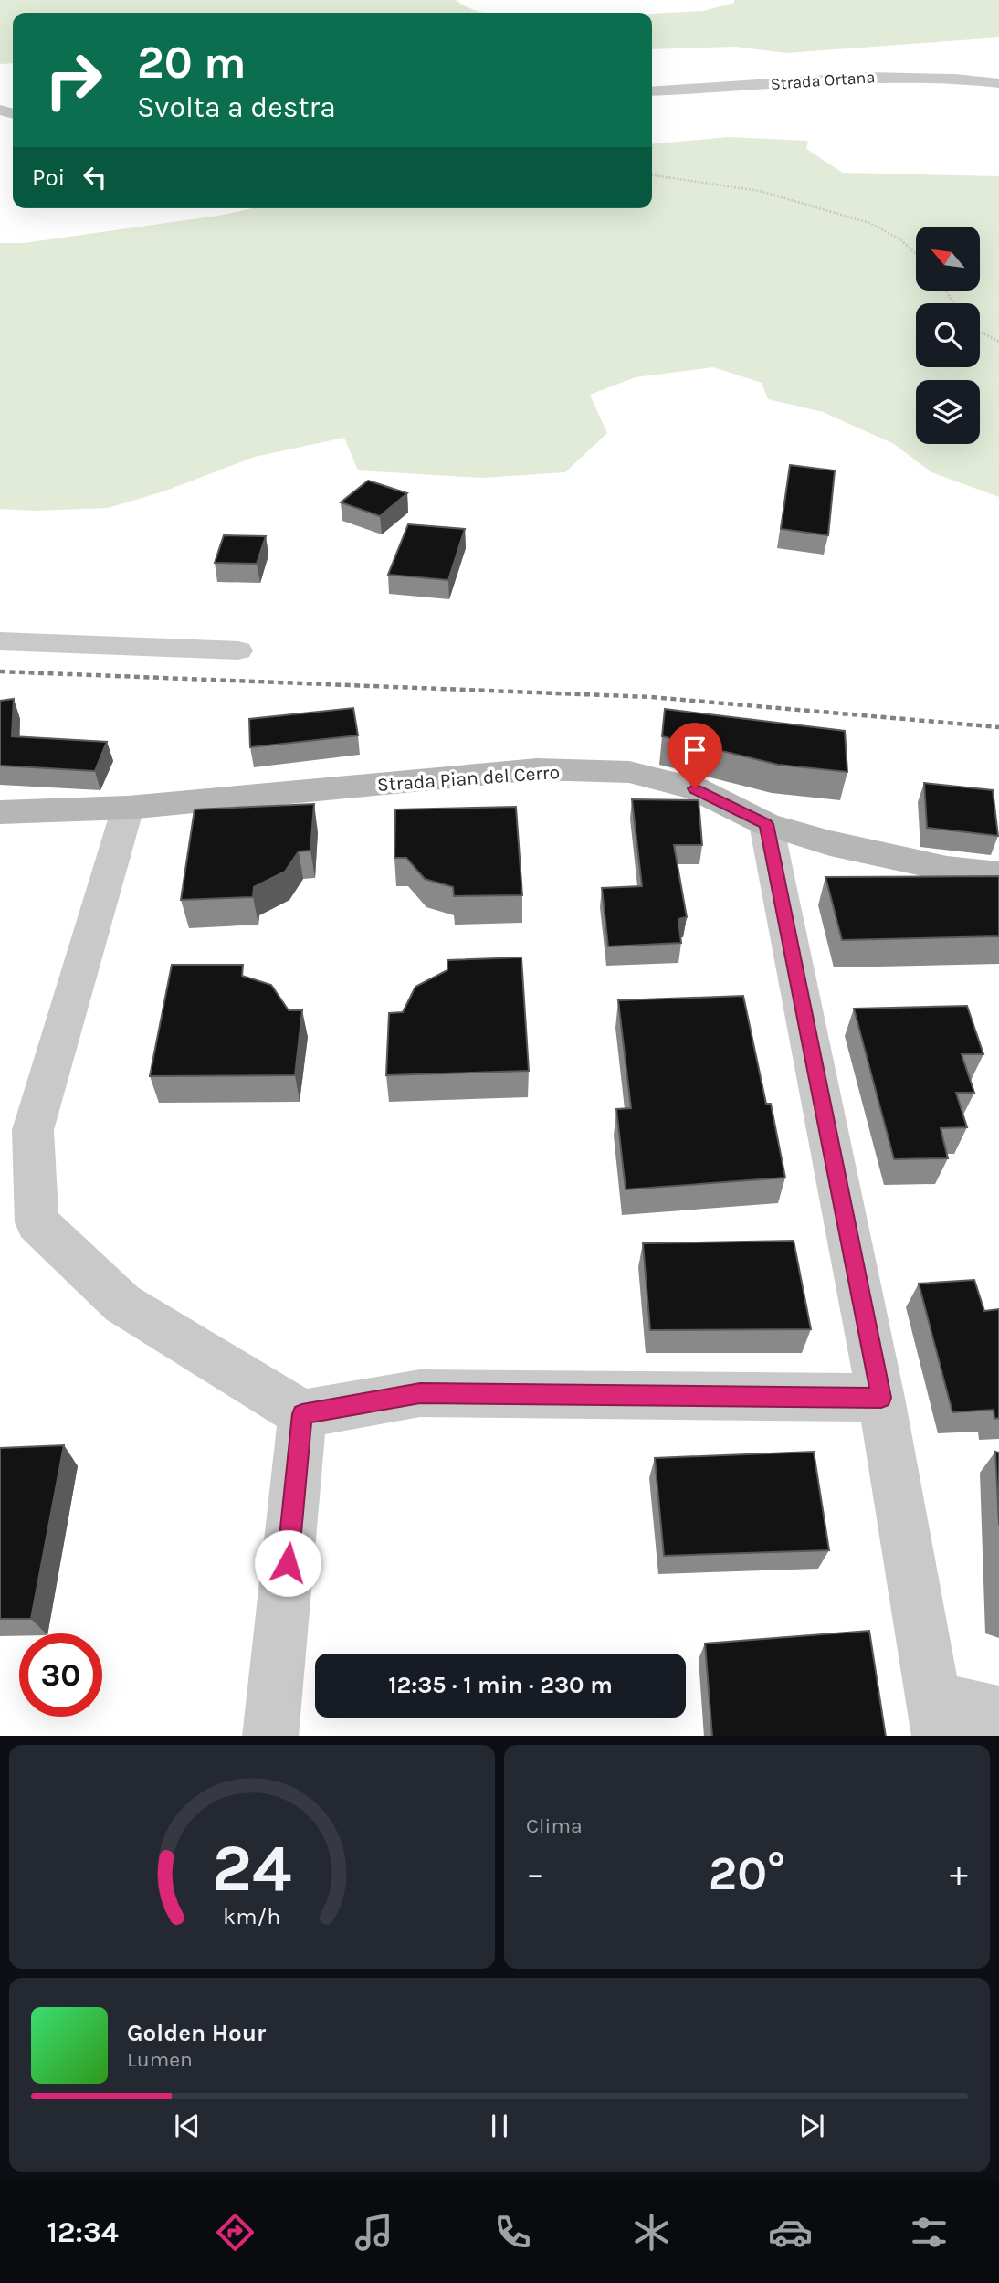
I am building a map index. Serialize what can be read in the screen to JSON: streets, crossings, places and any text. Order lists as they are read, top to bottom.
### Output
{
  "streets": {
    "street": ["Strada Ortana", "Strada Pian del Cerro"]
  },
  "north": "top left",
  "page": {
    "turn": ["20 m", "Svolta a destra"],
    "then": "Poi",
    "limit": "30",
    "trip": "12:35 · 1 min · 230 m",
    "tile": "Clima",
    "heat": ["−", "20°", "+"],
    "song": ["Golden Hour", "Lumen"],
    "tabs": "12:34",
    "gauge": ["24", "km/h"]
  }
}
